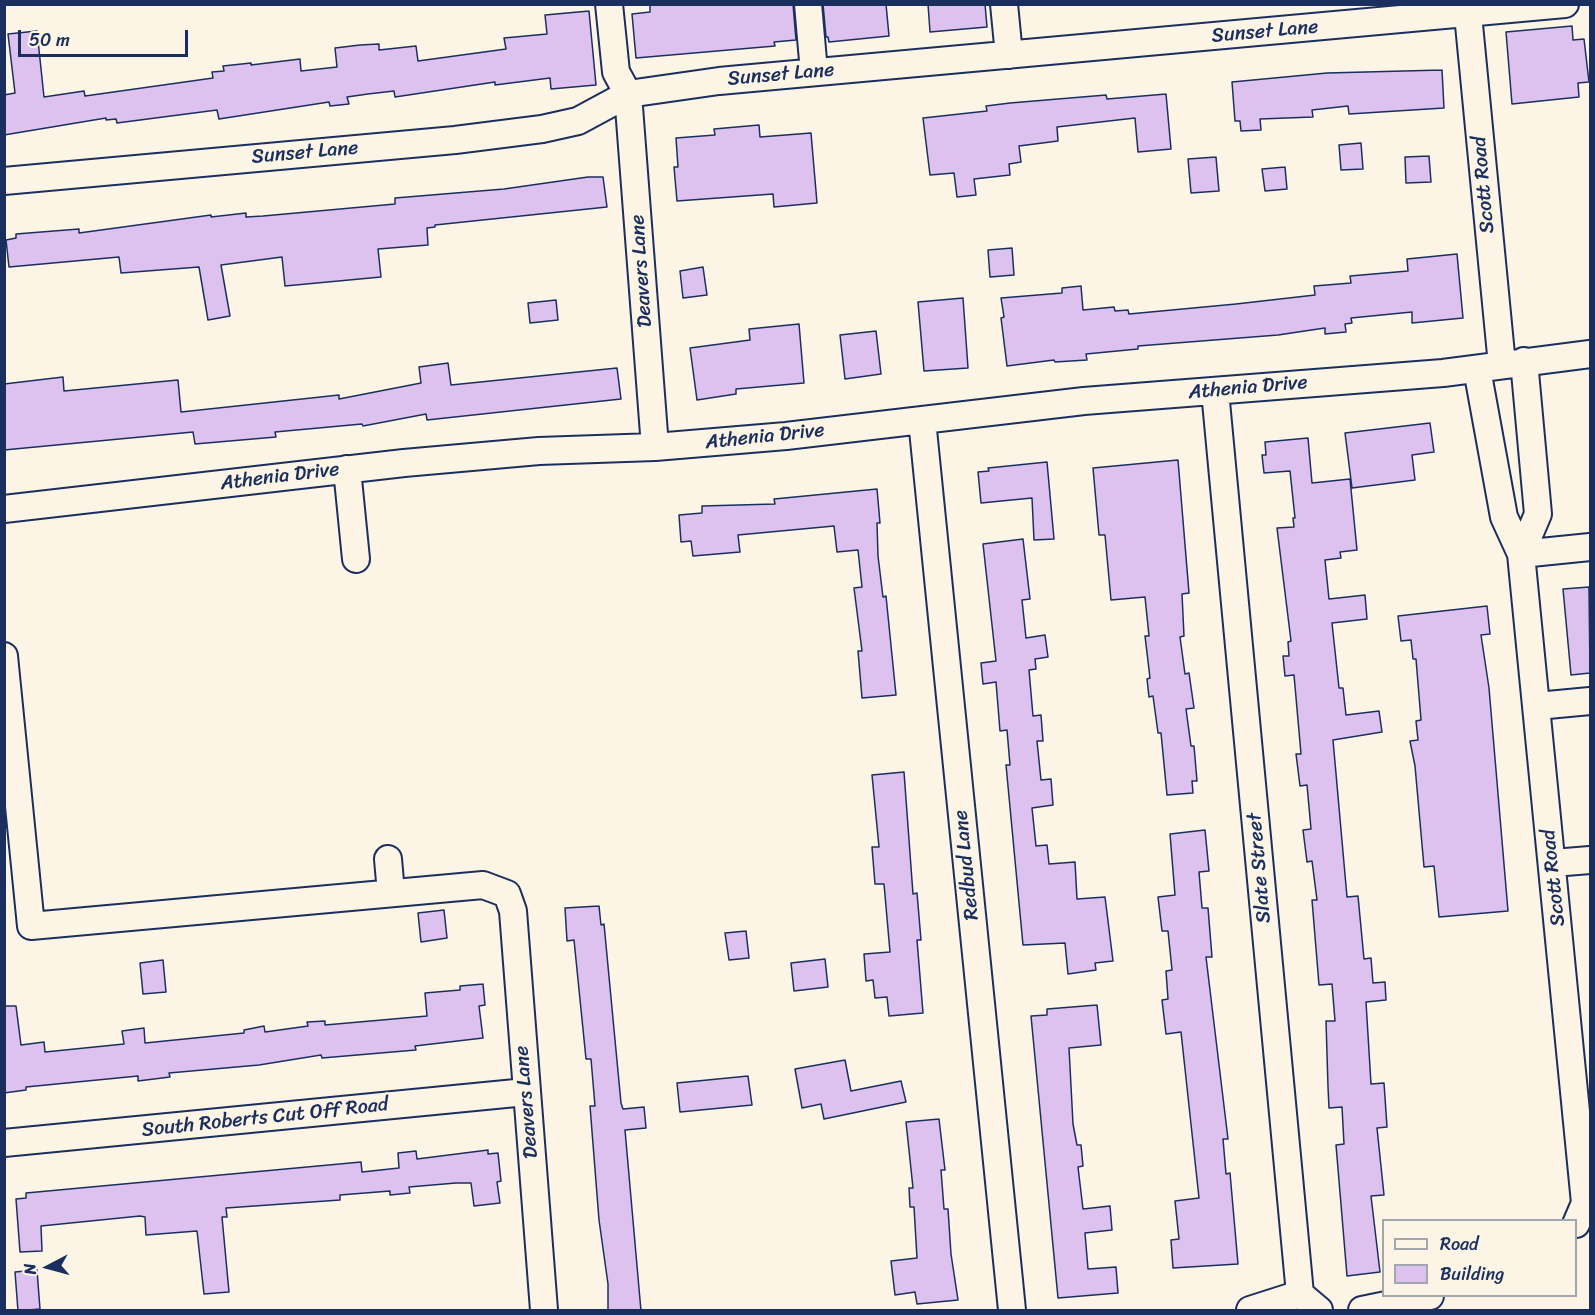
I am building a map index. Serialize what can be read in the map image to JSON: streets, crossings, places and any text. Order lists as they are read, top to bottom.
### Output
{
  "streets": {
    "street": [
      "Sunset Lane",
      "Scott Road",
      "Deavers Lane",
      "Athenia Drive",
      "Redbud Lane",
      "Slate Street",
      "South Roberts Cut Off Road"
    ]
  },
  "crossings": [
    ["Sunset Lane", "Scott Road"],
    ["Sunset Lane", "Deavers Lane"],
    ["Scott Road", "Athenia Drive"],
    ["Deavers Lane", "Athenia Drive"],
    ["Deavers Lane", "South Roberts Cut Off Road"],
    ["Athenia Drive", "Redbud Lane"],
    ["Athenia Drive", "Slate Street"]
  ],
  "legend": ["Road", "Building"],
  "scale_bar": "50 m",
  "north": "left"
}
